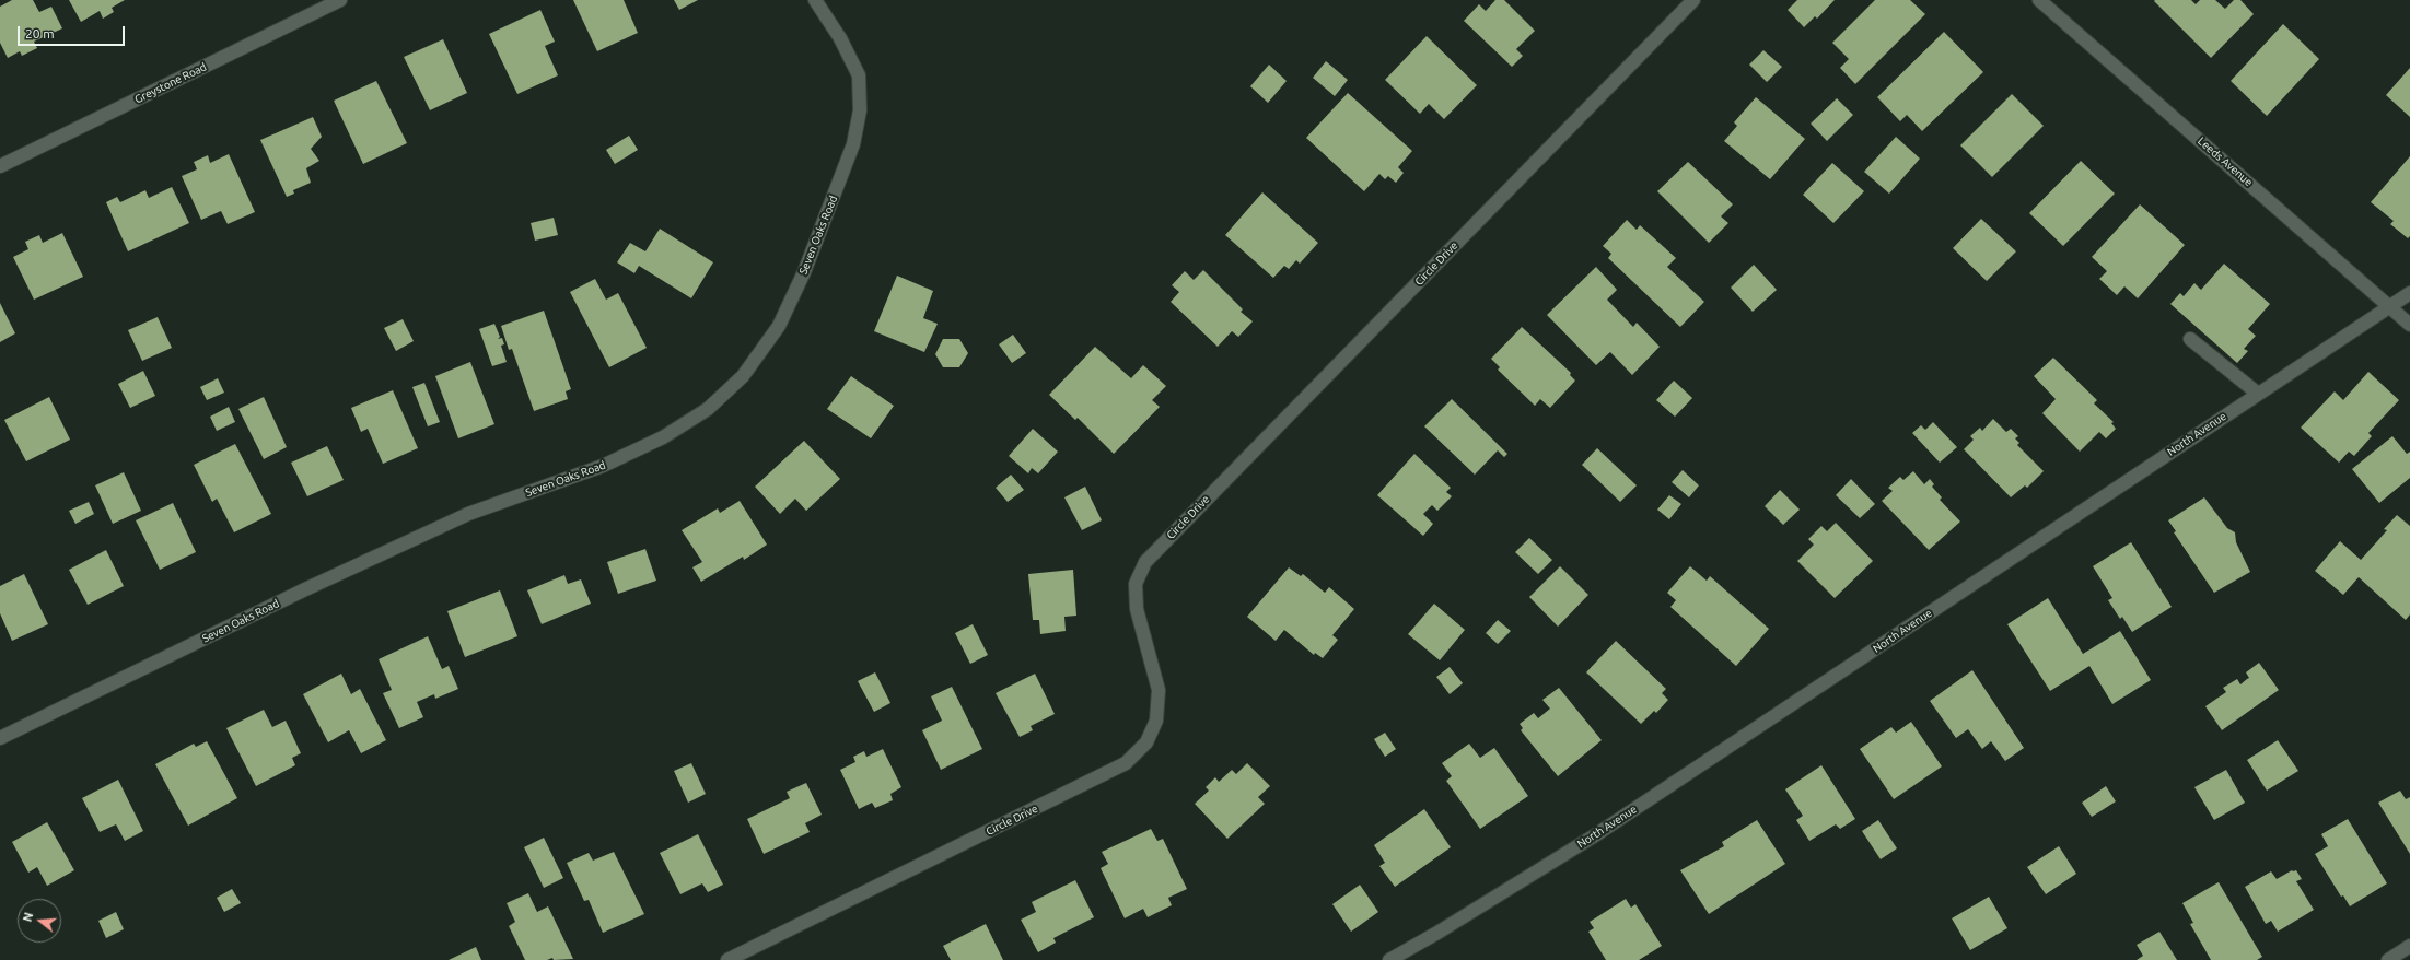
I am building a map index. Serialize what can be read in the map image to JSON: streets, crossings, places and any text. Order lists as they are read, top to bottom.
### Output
{
  "streets": {
    "street": [
      "Greystone Road",
      "Leeds Avenue",
      "Seven Oaks Road",
      "Circle Drive",
      "North Avenue"
    ]
  },
  "crossings": [
    ["Leeds Avenue", "North Avenue"]
  ],
  "scale_bar": "20 m",
  "north": "left"
}
